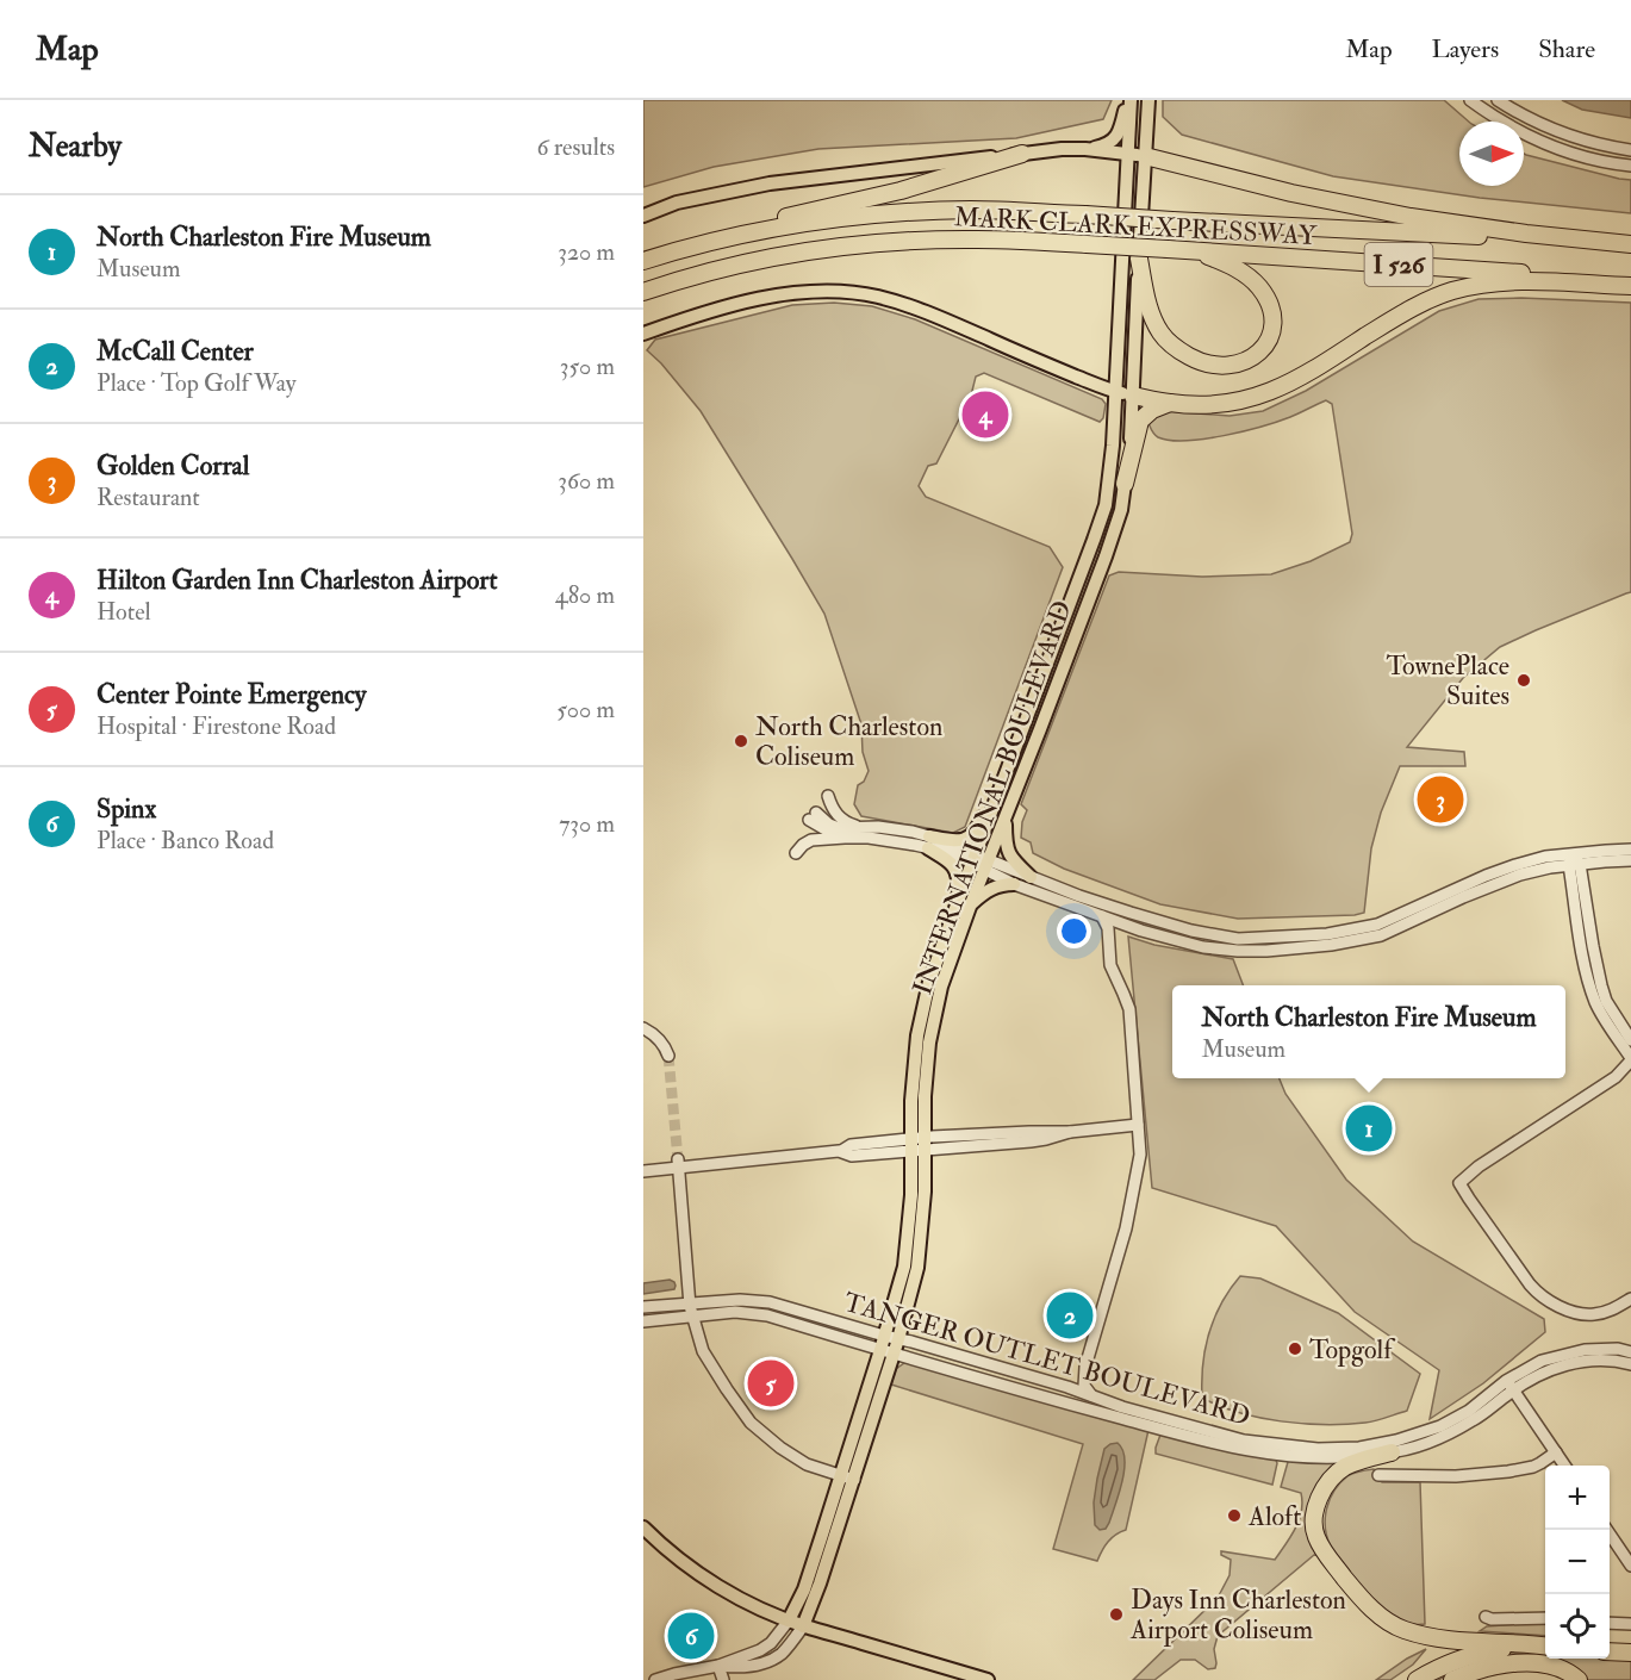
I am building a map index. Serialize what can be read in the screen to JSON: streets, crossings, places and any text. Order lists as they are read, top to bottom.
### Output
{
  "streets": {
    "highway": ["MARK CLARK EXPRESSWAY", "I 526"],
    "main road": ["INTERNATIONAL BOULEVARD"],
    "street": ["TANGER OUTLET BOULEVARD"]
  },
  "crossings": [
    ["INTERNATIONAL BOULEVARD", "TANGER OUTLET BOULEVARD"]
  ],
  "places": [
    "TownePlace Suites",
    "North Charleston Coliseum",
    "Topgolf",
    "Aloft",
    "Days Inn Charleston Airport Coliseum"
  ],
  "north": "right",
  "page": {
    "header": "Map",
    "nav": ["Map", "Layers", "Share"],
    "heading": ["Nearby", "6 results"],
    "list": [
      {
        "mark": "1",
        "name": "North Charleston Fire Museum",
        "note": "Museum",
        "value": "320 m"
      },
      {
        "mark": "2",
        "name": "McCall Center",
        "note": "Place · Top Golf Way",
        "value": "350 m"
      },
      {
        "mark": "3",
        "name": "Golden Corral",
        "note": "Restaurant",
        "value": "360 m"
      },
      {
        "mark": "4",
        "name": "Hilton Garden Inn Charleston Airport",
        "note": "Hotel",
        "value": "480 m"
      },
      {
        "mark": "5",
        "name": "Center Pointe Emergency",
        "note": "Hospital · Firestone Road",
        "value": "500 m"
      },
      {
        "mark": "6",
        "name": "Spinx",
        "note": "Place · Banco Road",
        "value": "730 m"
      }
    ],
    "pins": [
      "4",
      "3",
      "1",
      "2",
      "5",
      "6"
    ],
    "popup": ["North Charleston Fire Museum", "Museum"],
    "map_buttons": ["+", "−"]
  }
}
